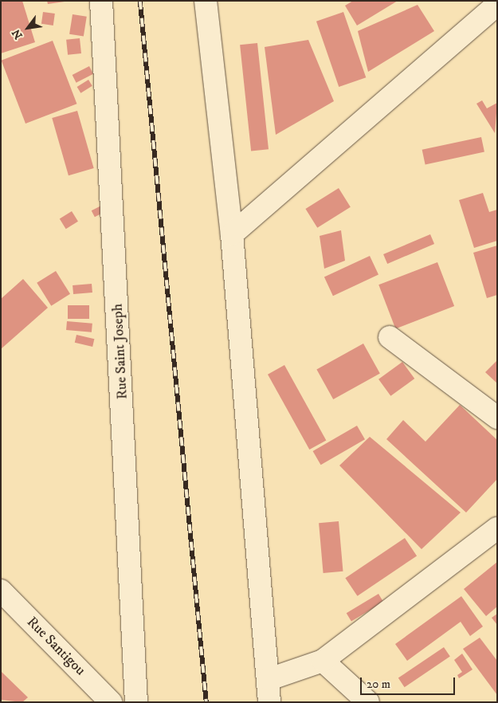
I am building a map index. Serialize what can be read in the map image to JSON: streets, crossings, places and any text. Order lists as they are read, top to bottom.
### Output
{
  "streets": {
    "street": ["Rue Saint Joseph", "Rue Santigou"]
  },
  "scale_bar": "20 m",
  "north": "bottom left"
}
